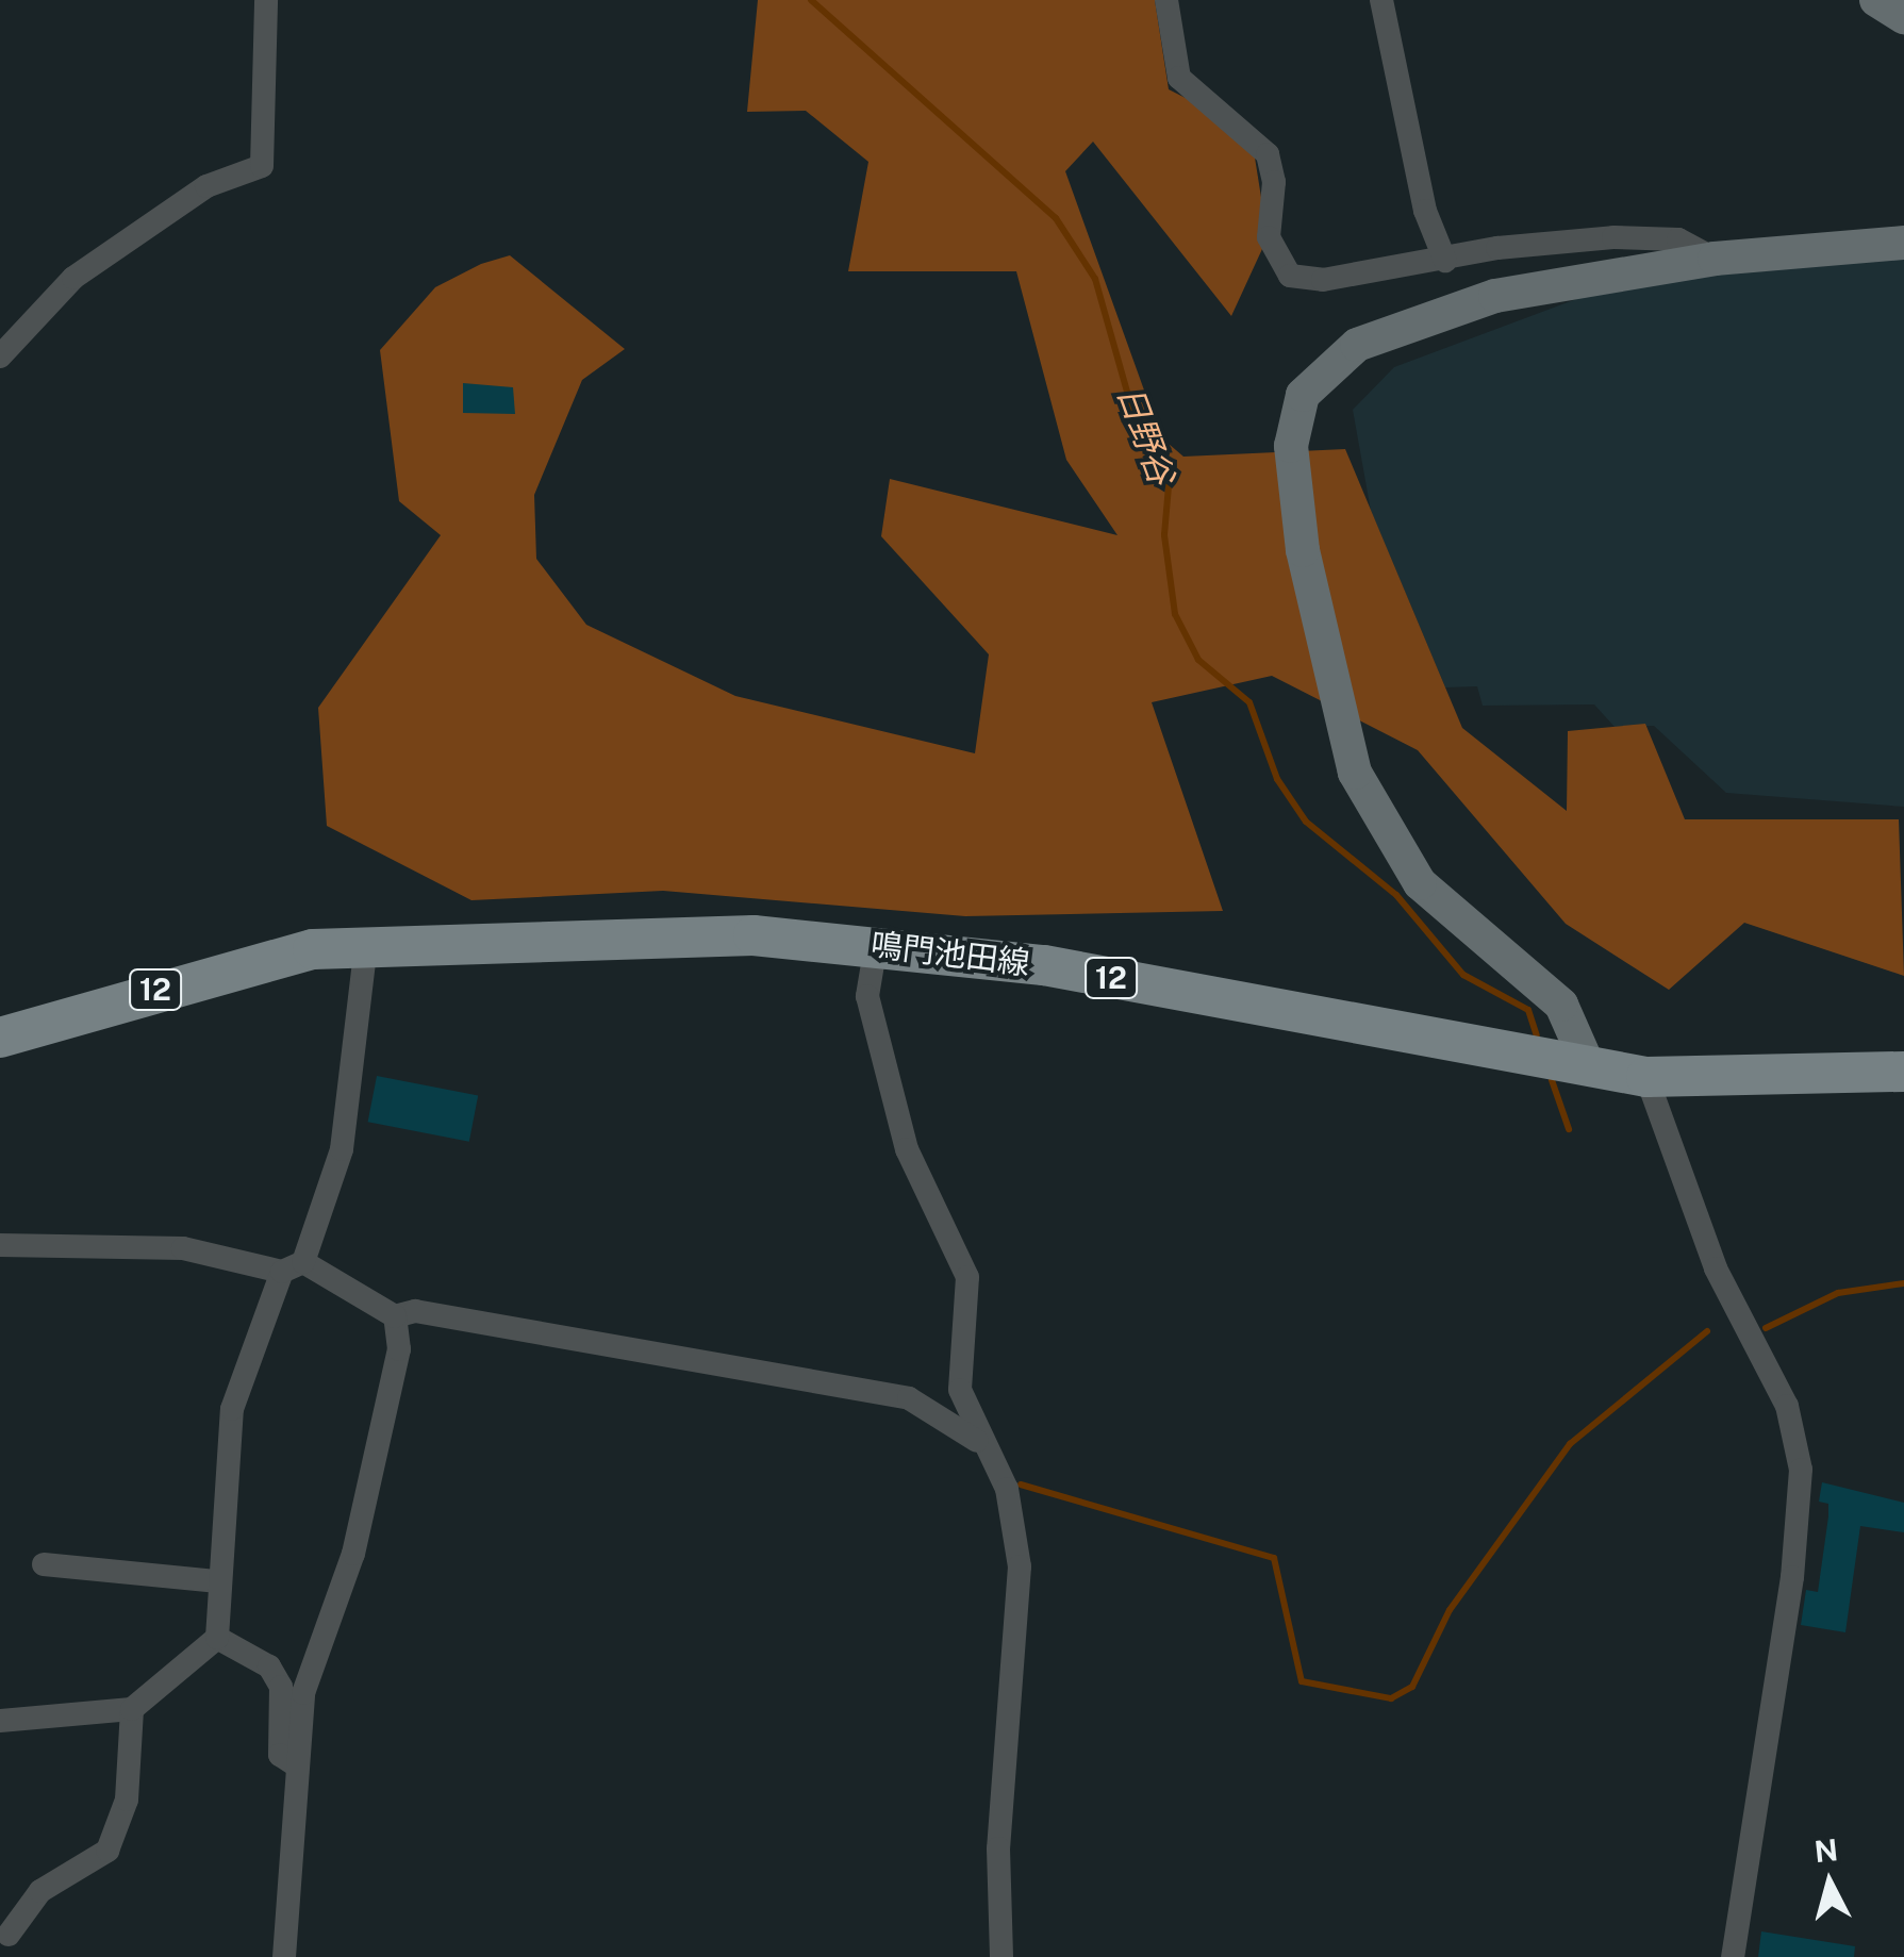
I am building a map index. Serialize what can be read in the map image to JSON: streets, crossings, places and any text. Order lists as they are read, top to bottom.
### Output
{
  "streets": {
    "main road": ["鳴門池田線", "12"]
  },
  "water": ["日野谷"],
  "north": "top"
}
